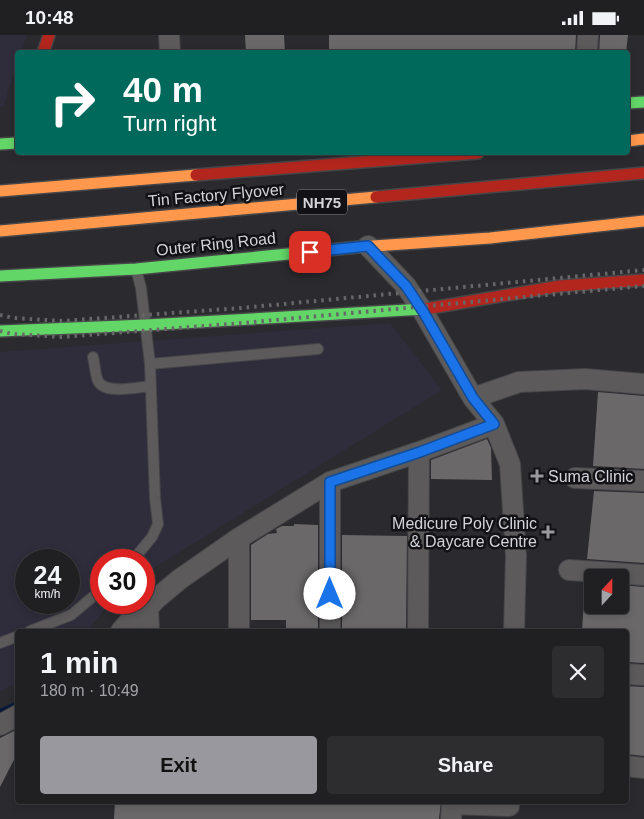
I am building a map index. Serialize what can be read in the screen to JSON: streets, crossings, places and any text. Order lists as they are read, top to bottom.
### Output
{
  "streets": {
    "main road": ["Tin Factory Flyover", "NH75", "Outer Ring Road"]
  },
  "places": {
    "health": ["Suma Clinic", "Medicure Poly Clinic & Daycare Centre"]
  },
  "north": "top",
  "page": {
    "status": "10:48",
    "turn": ["40 m", "Turn right"],
    "speed": "24 km/h",
    "limit": "30",
    "heading": ["1 min", "180 m · 10:49"],
    "buttons": ["Exit", "Share"]
  }
}
